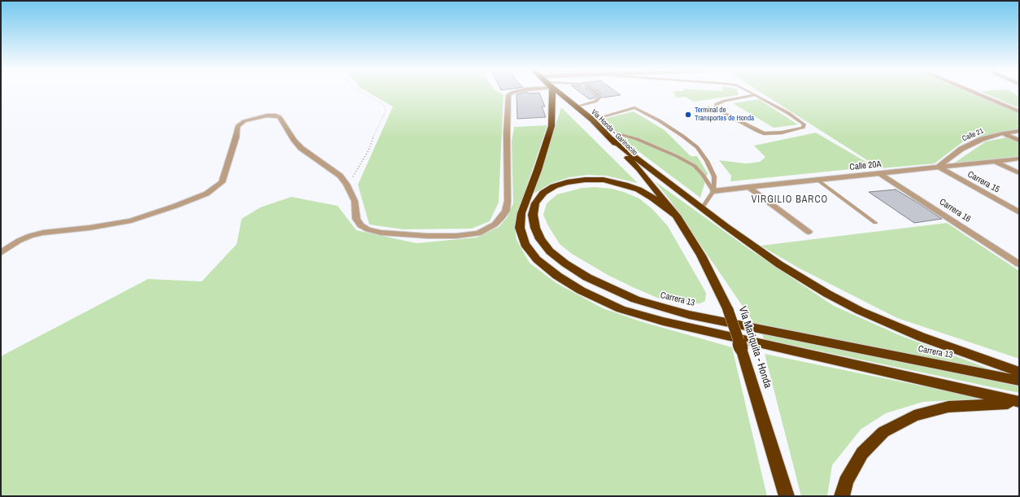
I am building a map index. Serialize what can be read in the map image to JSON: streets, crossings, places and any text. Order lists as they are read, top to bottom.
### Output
{
  "streets": {
    "highway": ["Vía Honda - Garinocito", "Carrera 13", "Vía Mariquita - Honda"],
    "street": [
      "Calle 21",
      "Calle 20A",
      "Carrera 15",
      "Carrera 16"
    ]
  },
  "crossings": [
    ["Vía Honda - Garinocito", "Carrera 13"],
    ["Vía Honda - Garinocito", "Vía Mariquita - Honda"],
    ["Calle 21", "Calle 20A"],
    ["Calle 21", "Carrera 15"],
    ["Calle 20A", "Carrera 15"],
    ["Calle 20A", "Carrera 16"],
    ["Carrera 13", "Vía Mariquita - Honda"]
  ],
  "districts": ["VIRGILIO BARCO"],
  "places": ["Terminal de Transportes de Honda"]
}
